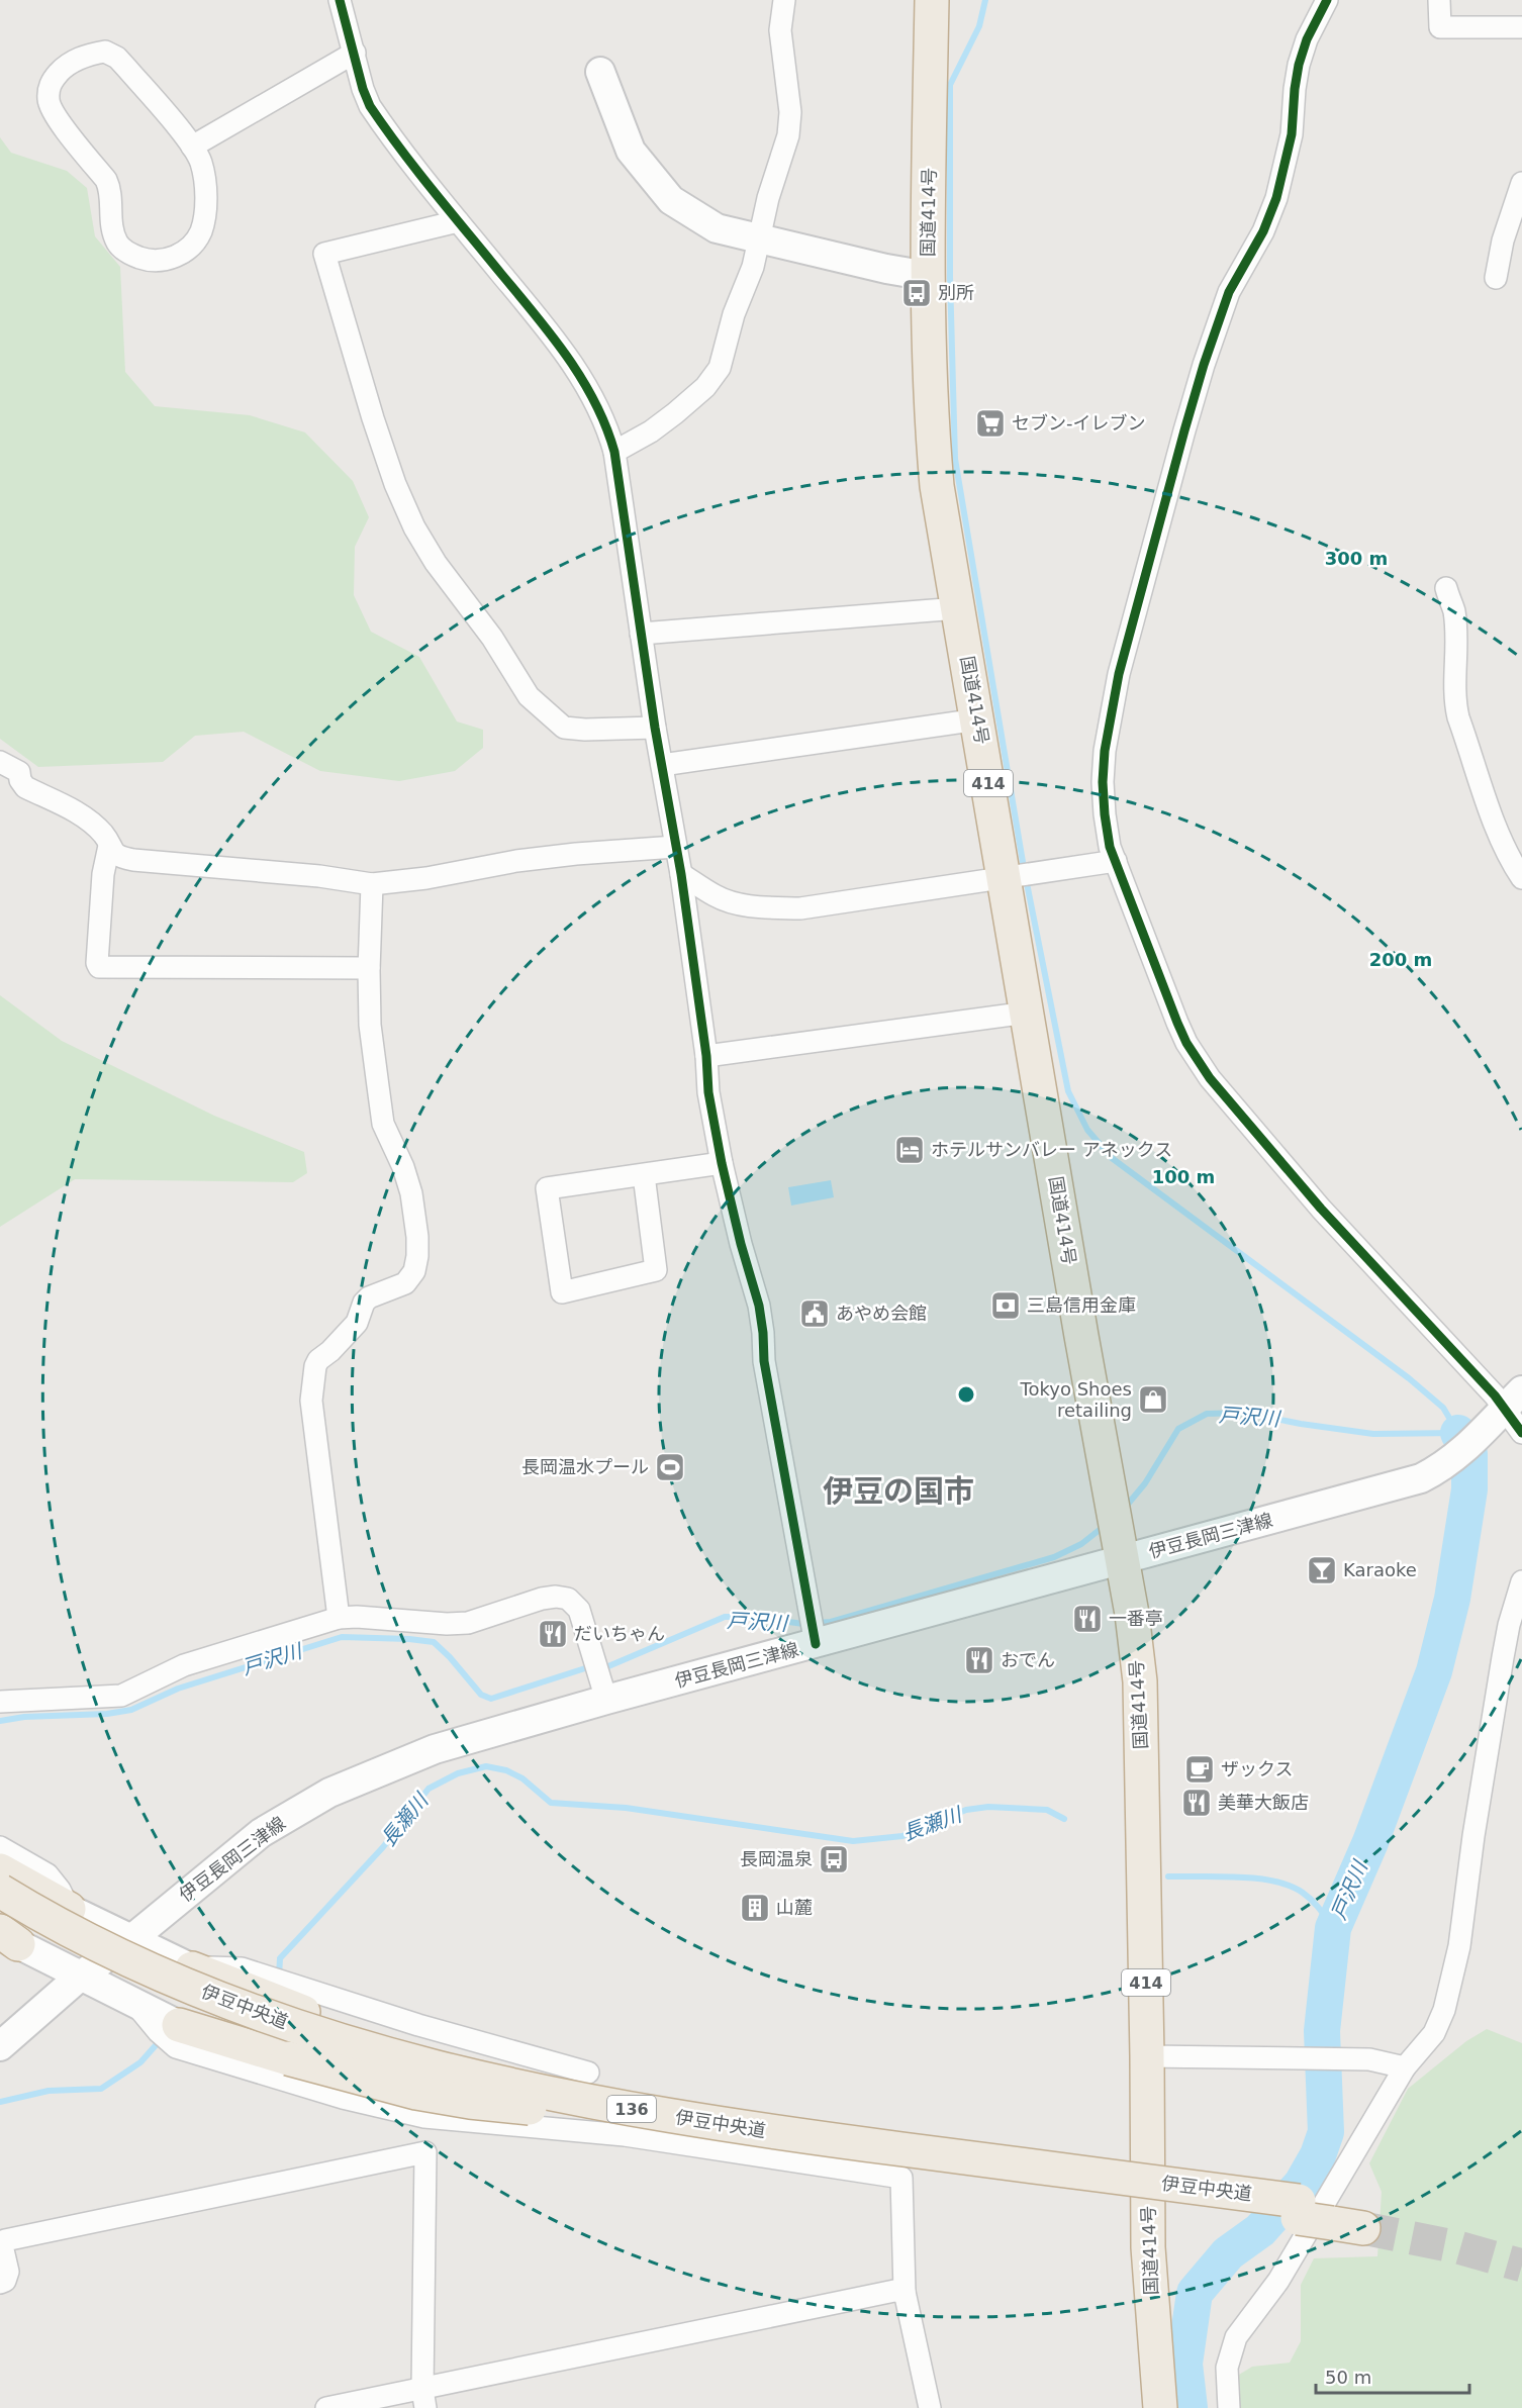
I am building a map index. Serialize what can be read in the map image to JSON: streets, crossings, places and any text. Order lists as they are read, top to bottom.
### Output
{
  "streets": {
    "highway": [
      "国道414号",
      "414",
      "伊豆中央道",
      "136"
    ],
    "main road": ["伊豆長岡三津線"]
  },
  "crossings": [
    ["国道414号", "伊豆長岡三津線"]
  ],
  "districts": ["伊豆の国市"],
  "water": ["戸沢川", "長瀬川"],
  "places": {
    "bus stop": ["別所", "長岡温泉"],
    "supermarket": ["セブン-イレブン"],
    "hotel": ["ホテルサンバレー アネックス"],
    "bank": ["三島信用金庫"],
    "public building": ["あやめ会館"],
    "shop": ["Tokyo Shoes retailing"],
    "sports": ["長岡温水プール"],
    "bar": ["Karaoke"],
    "restaurant": [
      "一番亭",
      "だいちゃん",
      "おでん",
      "美華大飯店"
    ],
    "cafe": ["ザックス"],
    "building": ["山麓"]
  },
  "scale_bar": "50 m",
  "rings": ["300 m", "200 m", "100 m"]
}
